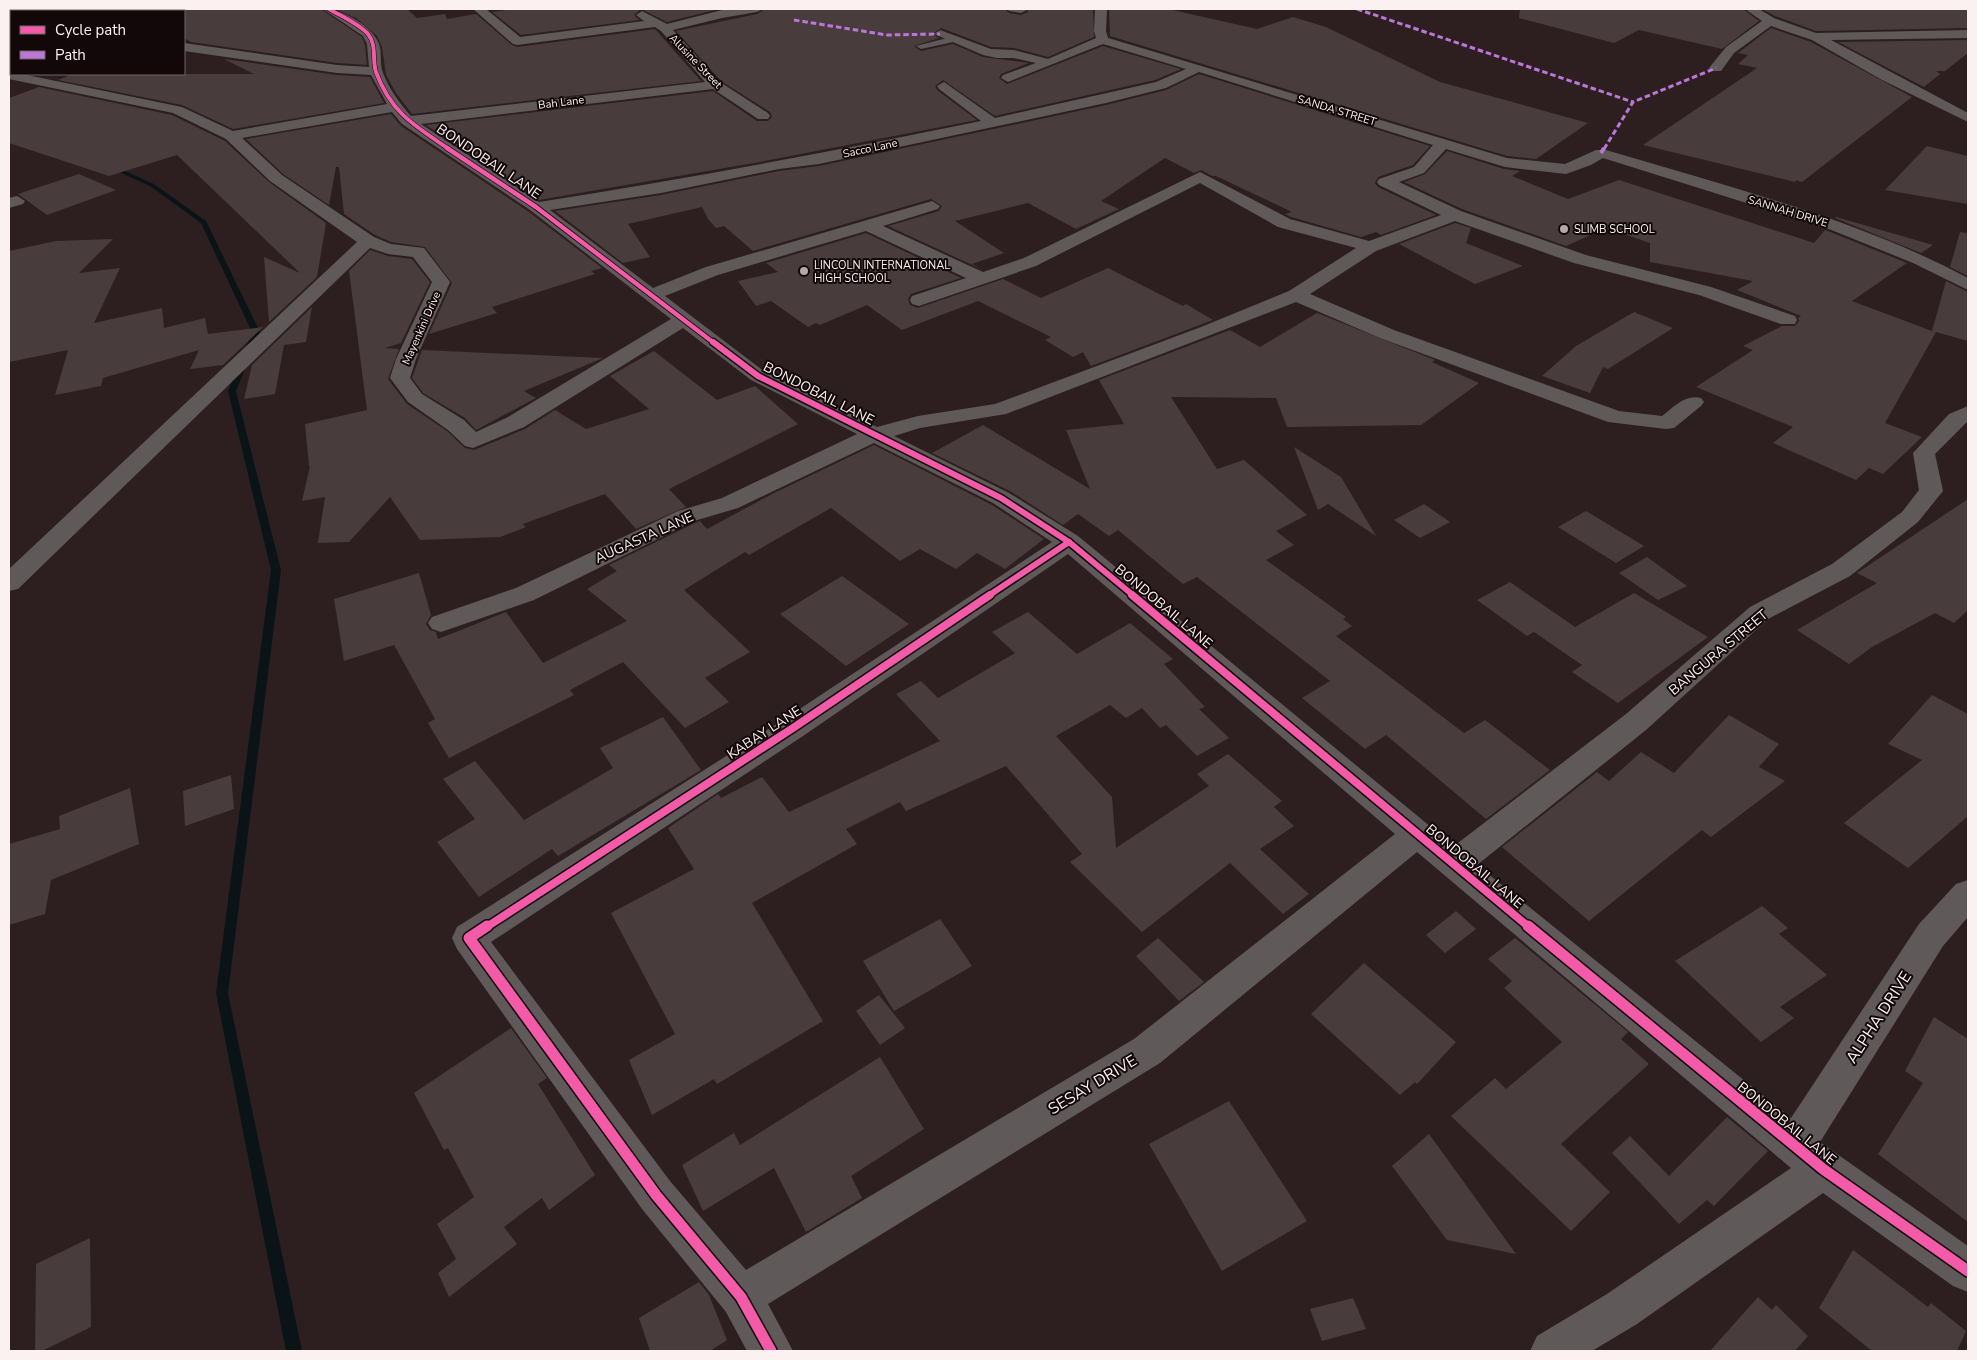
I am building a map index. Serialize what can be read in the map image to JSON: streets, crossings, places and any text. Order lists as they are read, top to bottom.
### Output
{
  "streets": {
    "street": [
      "Alusine Street",
      "Bah Lane",
      "SANDA STREET",
      "Sacco Lane",
      "BONDOBAIL LANE",
      "SANNAH DRIVE",
      "Mayenkini Drive",
      "AUGASTA LANE",
      "BANGURA STREET",
      "KABAY LANE",
      "ALPHA DRIVE",
      "SESAY DRIVE"
    ]
  },
  "crossings": [
    ["Alusine Street", "Bah Lane"],
    ["Bah Lane", "BONDOBAIL LANE"],
    ["Bah Lane", "Mayenkini Drive"],
    ["SANDA STREET", "Sacco Lane"],
    ["SANDA STREET", "SANNAH DRIVE"],
    ["Sacco Lane", "BONDOBAIL LANE"],
    ["BONDOBAIL LANE", "Mayenkini Drive"],
    ["BONDOBAIL LANE", "AUGASTA LANE"],
    ["BONDOBAIL LANE", "BANGURA STREET"],
    ["BONDOBAIL LANE", "KABAY LANE"],
    ["BONDOBAIL LANE", "ALPHA DRIVE"],
    ["BONDOBAIL LANE", "SESAY DRIVE"],
    ["KABAY LANE", "SESAY DRIVE"]
  ],
  "places": ["SLIMB SCHOOL", "LINCOLN INTERNATIONAL HIGH SCHOOL"],
  "legend": ["Cycle path", "Path"]
}
